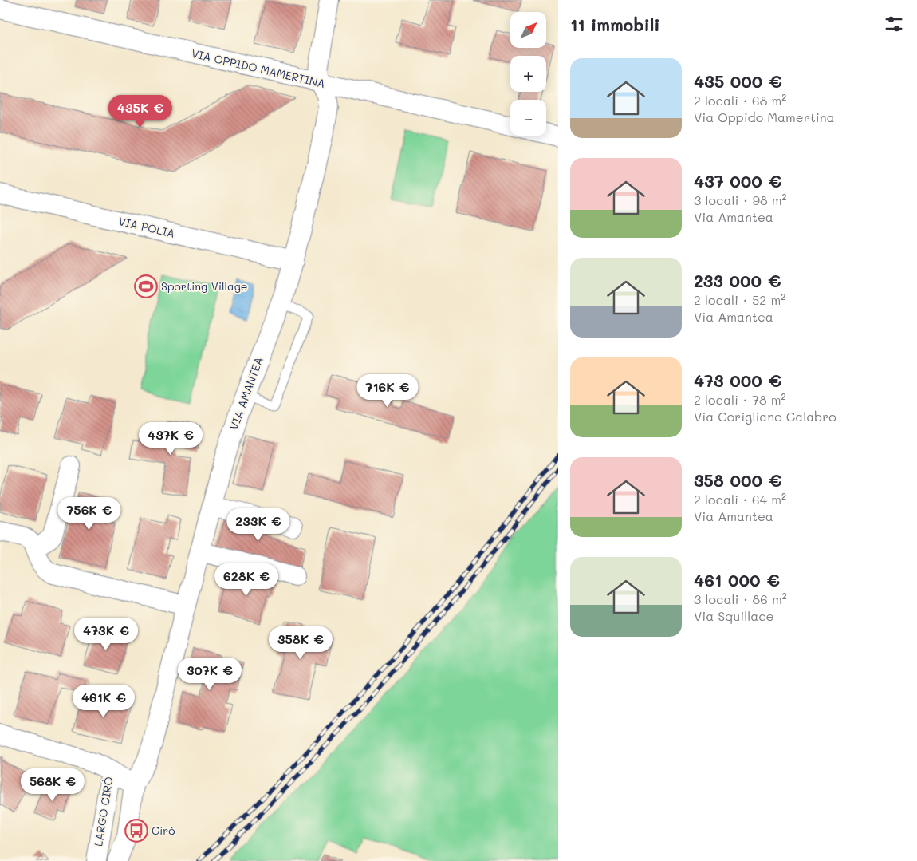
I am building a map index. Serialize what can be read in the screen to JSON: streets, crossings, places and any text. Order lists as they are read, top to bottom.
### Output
{
  "streets": {
    "street": [
      "VIA OPPIDO MAMERTINA",
      "VIA POLIA",
      "VIA AMANTEA",
      "LARGO CIRÒ"
    ]
  },
  "crossings": [
    ["VIA OPPIDO MAMERTINA", "VIA AMANTEA"],
    ["VIA POLIA", "VIA AMANTEA"],
    ["VIA AMANTEA", "LARGO CIRÒ"]
  ],
  "places": {
    "sports": ["Sporting Village"],
    "bus stop": ["Cirò"]
  },
  "north": "top right",
  "page": {
    "heading": "11 immobili",
    "map_buttons": ["+", "−"],
    "list": [
      {
        "name": "435 000 €",
        "note": "2 locali · 68 m² · Via Oppido Mamertina"
      },
      {
        "name": "437 000 €",
        "note": "3 locali · 98 m² · Via Amantea"
      },
      {
        "name": "233 000 €",
        "note": "2 locali · 52 m² · Via Amantea"
      },
      {
        "name": "473 000 €",
        "note": "2 locali · 78 m² · Via Corigliano Calabro"
      },
      {
        "name": "358 000 €",
        "note": "2 locali · 64 m² · Via Amantea"
      },
      {
        "name": "461 000 €",
        "note": "3 locali · 86 m² · Via Squillace"
      }
    ],
    "price": [
      "435K €",
      "716K €",
      "437K €",
      "756K €",
      "233K €",
      "628K €",
      "473K €",
      "358K €",
      "307K €",
      "461K €",
      "568K €"
    ]
  }
}
